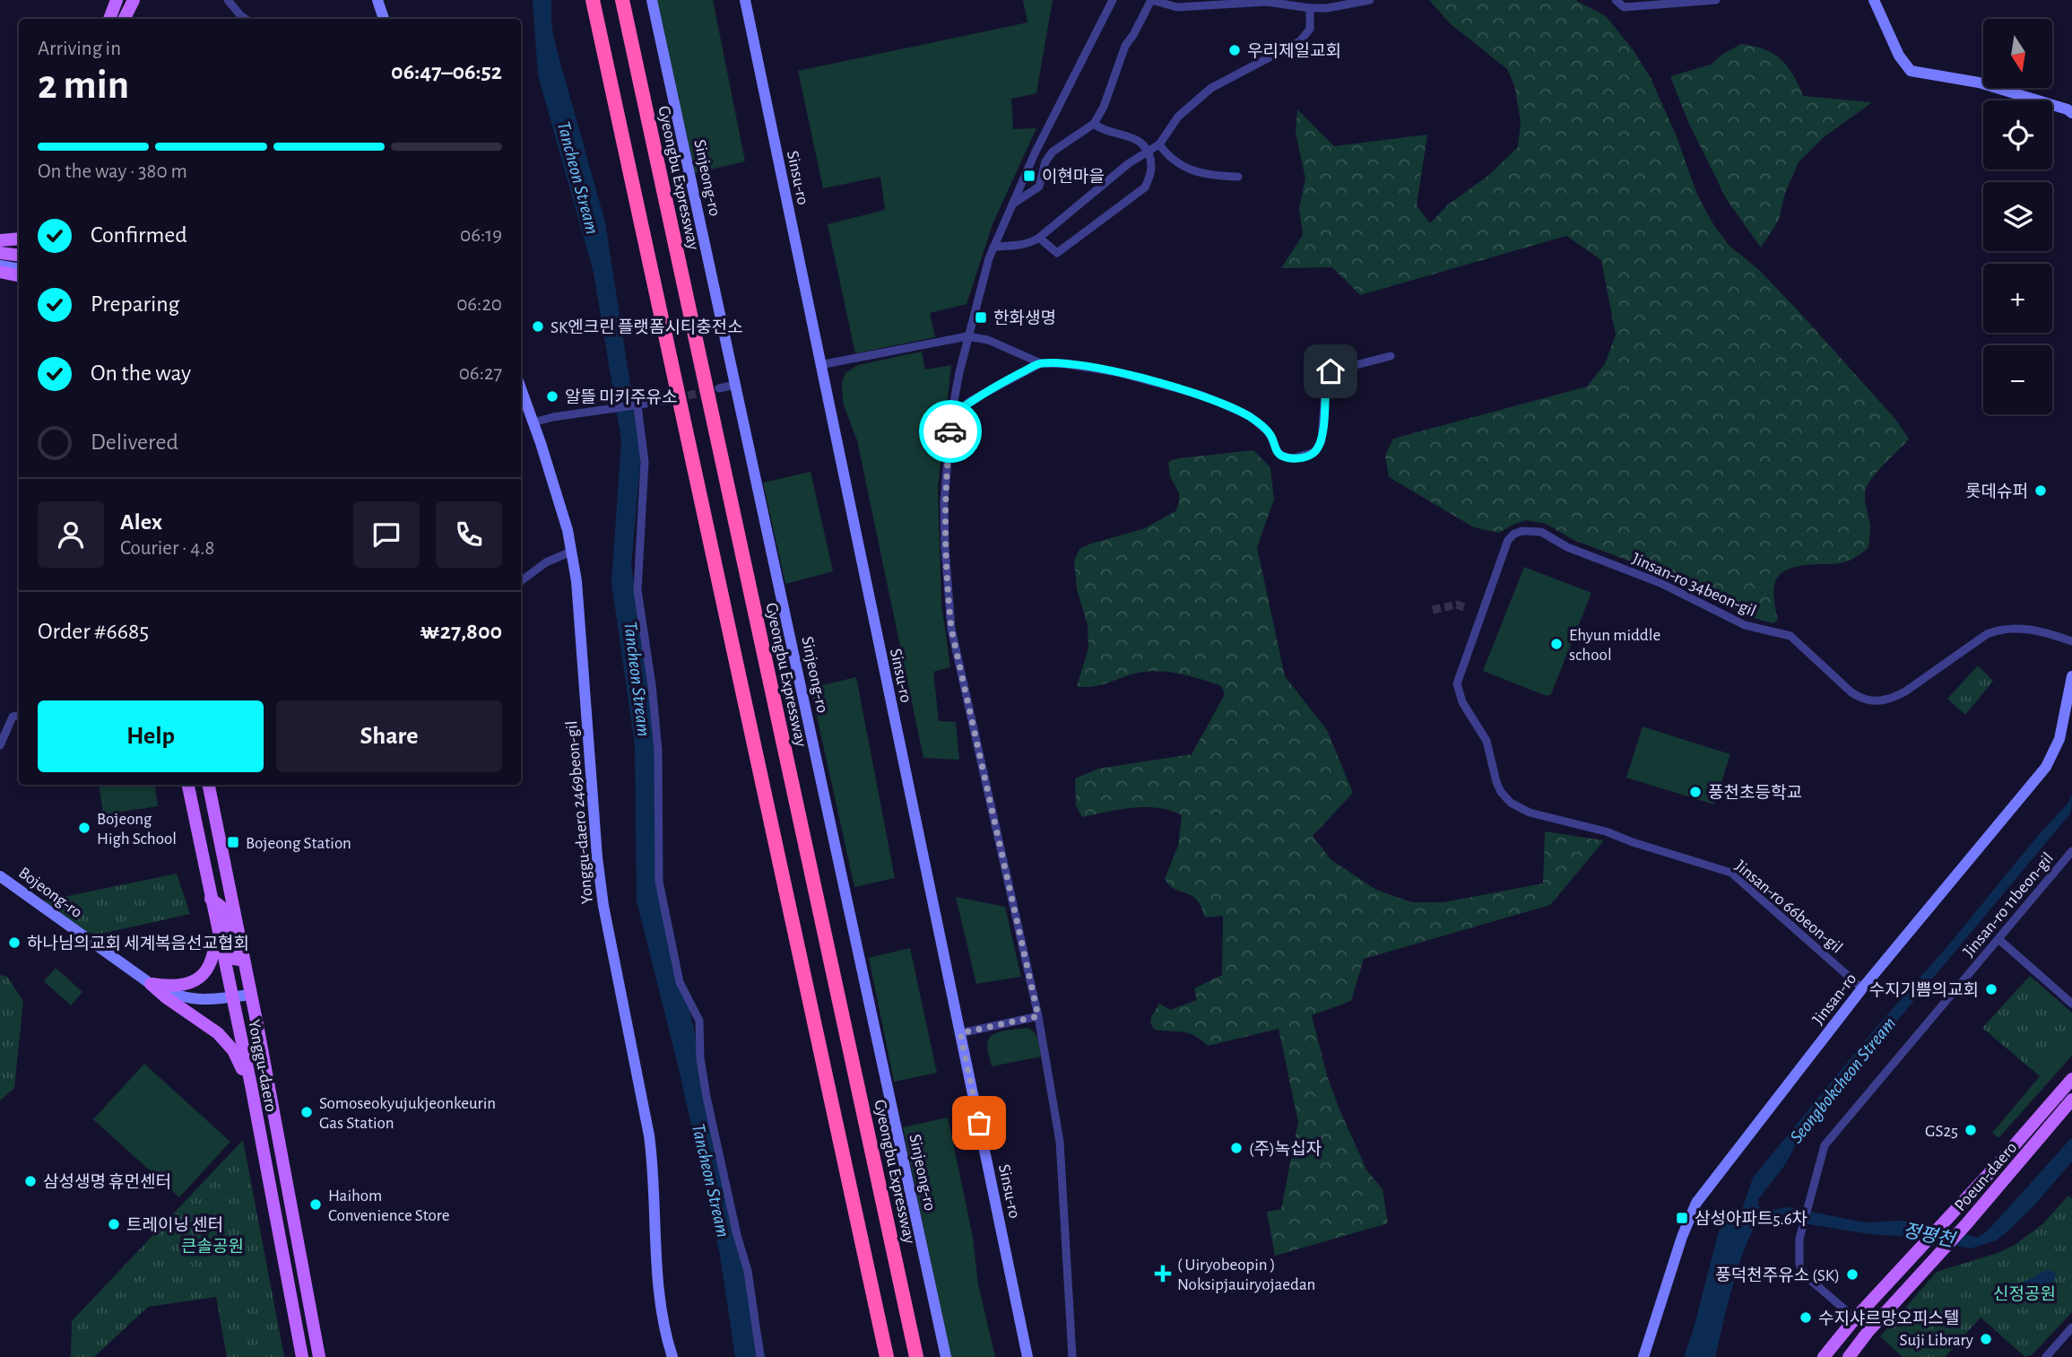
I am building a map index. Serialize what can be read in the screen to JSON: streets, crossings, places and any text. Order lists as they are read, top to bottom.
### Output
{
  "streets": {
    "highway": ["Gyeongbu Expressway"],
    "main road": ["Yonggu-daero", "Poeun-daero"],
    "street": [
      "Sinjeong-ro",
      "Sinsu-ro",
      "Jinsan-ro 34beon-gil",
      "Yonggu-daero 2469beon-gil",
      "Bojeong-ro",
      "Jinsan-ro 11beon-gil",
      "Jinsan-ro 66beon-gil",
      "Jinsan-ro"
    ]
  },
  "crossings": [
    ["Jinsan-ro 34beon-gil", "Jinsan-ro 66beon-gil"],
    ["Bojeong-ro", "Yonggu-daero"],
    ["Jinsan-ro 11beon-gil", "Poeun-daero"],
    ["Jinsan-ro 66beon-gil", "Jinsan-ro"]
  ],
  "water": ["Tancheon Stream", "Seongbokcheon Stream", "정평천"],
  "parks": ["큰솔공원", "신정공원"],
  "places": {
    "other": [
      "우리제일교회",
      "SK엔크린 플랫폼시티충전소",
      "알뜰 미키주유소",
      "롯데슈퍼",
      "Ehyun middle school",
      "풍천초등학교",
      "Bojeong High School",
      "하나님의교회 세계복음선교협회",
      "수지기쁨의교회",
      "Somoseokyujukjeonkeurin Gas Station",
      "GS25",
      "(주)녹십자",
      "삼성생명 휴먼센터",
      "Haihom Convenience Store",
      "트레이닝 센터",
      "풍덕천주유소 (SK)",
      "수지샤르망오피스텔",
      "Suji Library"
    ],
    "transit": [
      "이현마을",
      "한화생명",
      "Bojeong Station",
      "삼성아파트5.6차"
    ],
    "health": ["( Uiryobeopin ) Noksipjauiryojaedan"]
  },
  "north": "bottom",
  "page": {
    "map_buttons": ["+", "−"],
    "heading": ["2 min", "Arriving in", "06:47–06:52"],
    "panel": [
      "Alex",
      "Courier · 4.8",
      "Order #6685",
      "₩27,800"
    ],
    "bar": "On the way · 380 m",
    "list": [
      ["Confirmed", "06:19"],
      ["Preparing", "06:20"],
      ["On the way", "06:27"],
      "Delivered"
    ],
    "buttons": ["Help", "Share"]
  }
}
